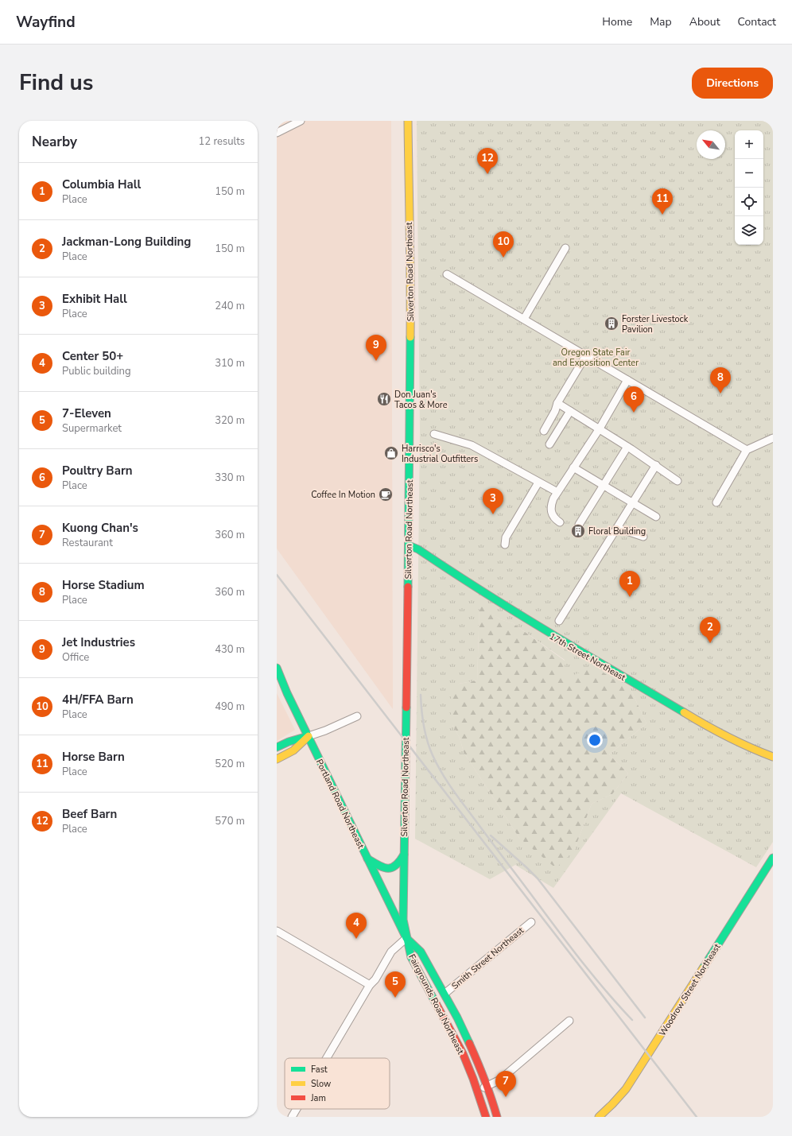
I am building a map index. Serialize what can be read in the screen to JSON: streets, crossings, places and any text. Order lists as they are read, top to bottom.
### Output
{
  "streets": {
    "main road": [
      "Silverton Road Northeast",
      "17th Street Northeast",
      "Portland Road Northeast",
      "Woodrow Street Northeast",
      "Fairgrounds Road Northeast"
    ],
    "street": ["Smith Street Northeast"]
  },
  "crossings": [
    ["Silverton Road Northeast", "17th Street Northeast"],
    ["Silverton Road Northeast", "Portland Road Northeast"],
    ["Silverton Road Northeast", "Fairgrounds Road Northeast"],
    ["Portland Road Northeast", "Fairgrounds Road Northeast"],
    ["Smith Street Northeast", "Fairgrounds Road Northeast"]
  ],
  "parks": ["Oregon State Fair and Exposition Center"],
  "places": {
    "building": ["Forster Livestock Pavilion", "Floral Building"],
    "restaurant": ["Don Juan's Tacos & More"],
    "shop": ["Harrisco's Industrial Outfitters"],
    "cafe": ["Coffee In Motion"]
  },
  "legend": ["Fast", "Slow", "Jam"],
  "north": "top left",
  "page": {
    "header": "Wayfind",
    "nav": [
      "Home",
      "Map",
      "About",
      "Contact"
    ],
    "title": "Find us",
    "buttons": "Directions",
    "heading": ["Nearby", "12 results"],
    "map_buttons": ["+", "−"],
    "pins": [
      "12",
      "11",
      "10",
      "9",
      "8",
      "6",
      "3",
      "1",
      "2",
      "4",
      "5",
      "7"
    ],
    "list": [
      {
        "mark": "1",
        "name": "Columbia Hall",
        "note": "Place",
        "value": "150 m"
      },
      {
        "mark": "2",
        "name": "Jackman-Long Building",
        "note": "Place",
        "value": "150 m"
      },
      {
        "mark": "3",
        "name": "Exhibit Hall",
        "note": "Place",
        "value": "240 m"
      },
      {
        "mark": "4",
        "name": "Center 50+",
        "note": "Public building",
        "value": "310 m"
      },
      {
        "mark": "5",
        "name": "7-Eleven",
        "note": "Supermarket",
        "value": "320 m"
      },
      {
        "mark": "6",
        "name": "Poultry Barn",
        "note": "Place",
        "value": "330 m"
      },
      {
        "mark": "7",
        "name": "Kuong Chan's",
        "note": "Restaurant",
        "value": "360 m"
      },
      {
        "mark": "8",
        "name": "Horse Stadium",
        "note": "Place",
        "value": "360 m"
      },
      {
        "mark": "9",
        "name": "Jet Industries",
        "note": "Office",
        "value": "430 m"
      },
      {
        "mark": "10",
        "name": "4H/FFA Barn",
        "note": "Place",
        "value": "490 m"
      },
      {
        "mark": "11",
        "name": "Horse Barn",
        "note": "Place",
        "value": "520 m"
      },
      {
        "mark": "12",
        "name": "Beef Barn",
        "note": "Place",
        "value": "570 m"
      }
    ]
  }
}
